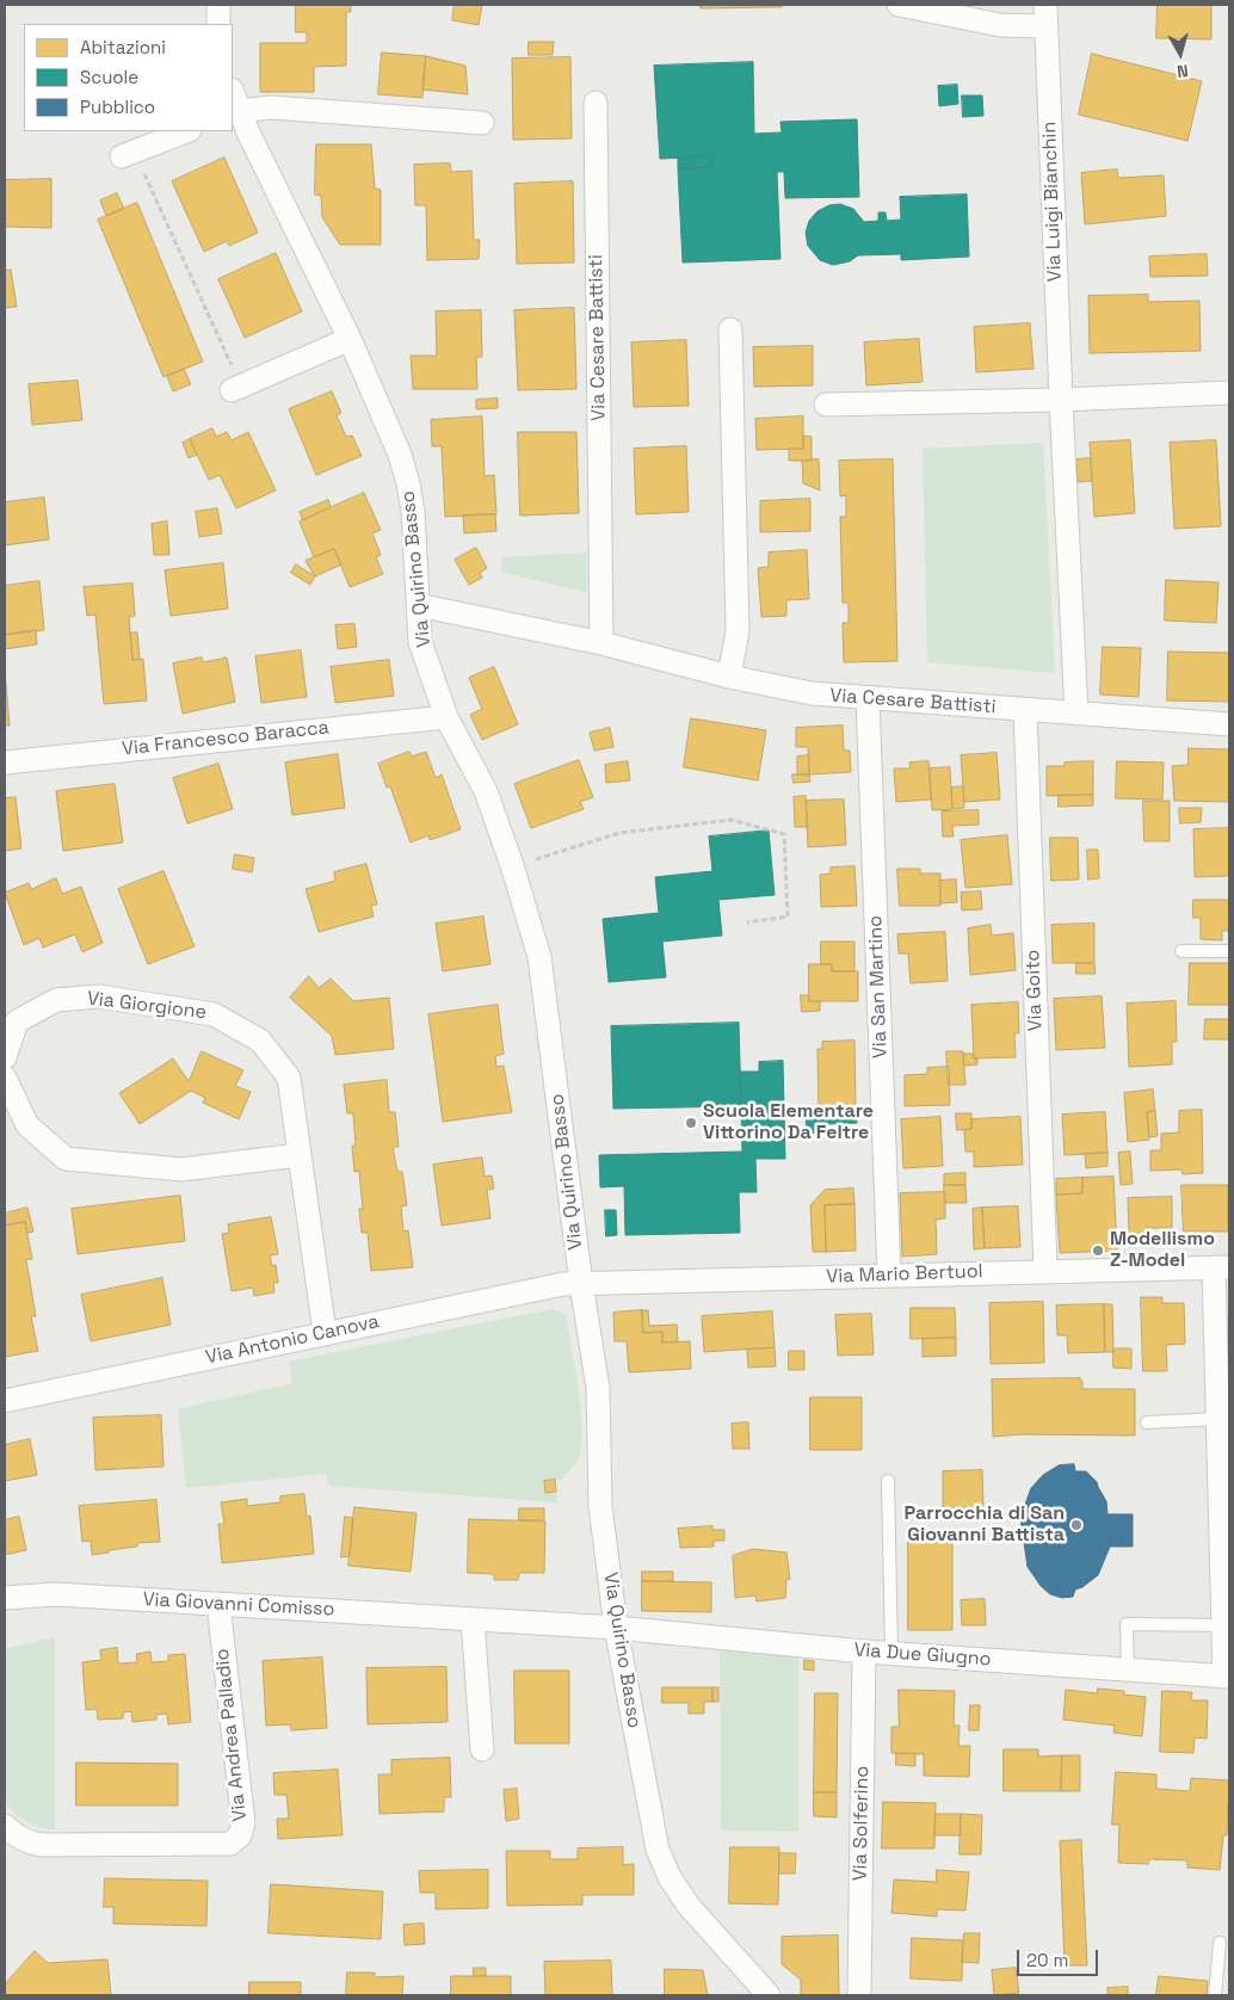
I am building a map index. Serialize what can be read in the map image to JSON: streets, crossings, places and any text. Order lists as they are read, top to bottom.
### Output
{
  "streets": {
    "street": [
      "Via Luigi Bianchin",
      "Via Cesare Battisti",
      "Via Quirino Basso",
      "Via Francesco Baracca",
      "Via San Martino",
      "Via Goito",
      "Via Giorgione",
      "Via Mario Bertuol",
      "Via Antonio Canova",
      "Via Giovanni Comisso",
      "Via Due Giugno",
      "Via Andrea Palladio",
      "Via Solferino"
    ]
  },
  "crossings": [
    ["Via Luigi Bianchin", "Via Cesare Battisti"],
    ["Via Cesare Battisti", "Via Quirino Basso"],
    ["Via Cesare Battisti", "Via San Martino"],
    ["Via Cesare Battisti", "Via Goito"],
    ["Via Quirino Basso", "Via Francesco Baracca"],
    ["Via Quirino Basso", "Via Mario Bertuol"],
    ["Via Quirino Basso", "Via Antonio Canova"],
    ["Via Quirino Basso", "Via Giovanni Comisso"],
    ["Via Quirino Basso", "Via Due Giugno"],
    ["Via San Martino", "Via Mario Bertuol"],
    ["Via Goito", "Via Mario Bertuol"],
    ["Via Giorgione", "Via Antonio Canova"],
    ["Via Mario Bertuol", "Via Antonio Canova"],
    ["Via Giovanni Comisso", "Via Due Giugno"],
    ["Via Giovanni Comisso", "Via Andrea Palladio"],
    ["Via Due Giugno", "Via Solferino"]
  ],
  "places": ["Scuola Elementare Vittorino Da Feltre", "Modellismo Z-Model", "Parrocchia di San Giovanni Battista"],
  "legend": ["Abitazioni", "Scuole", "Pubblico"],
  "scale_bar": "20 m",
  "north": "bottom"
}
